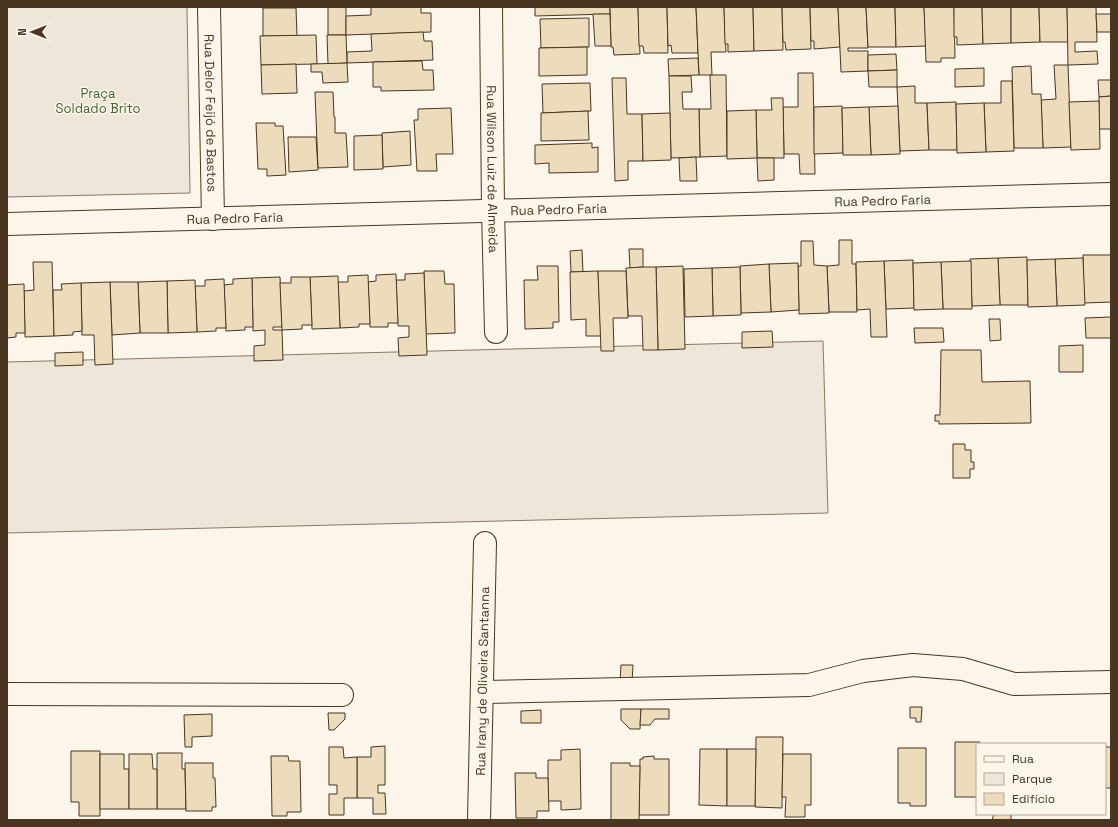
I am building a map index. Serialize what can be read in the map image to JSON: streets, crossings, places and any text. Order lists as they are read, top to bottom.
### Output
{
  "streets": {
    "street": [
      "Rua Delor Feijó de Bastos",
      "Rua Wilson Luiz de Almeida",
      "Rua Pedro Faria",
      "Rua Irany de Oliveira Santanna"
    ]
  },
  "crossings": [
    ["Rua Delor Feijó de Bastos", "Rua Pedro Faria"],
    ["Rua Wilson Luiz de Almeida", "Rua Pedro Faria"]
  ],
  "parks": ["Praça Soldado Brito"],
  "legend": ["Rua", "Parque", "Edifício"],
  "north": "left"
}
